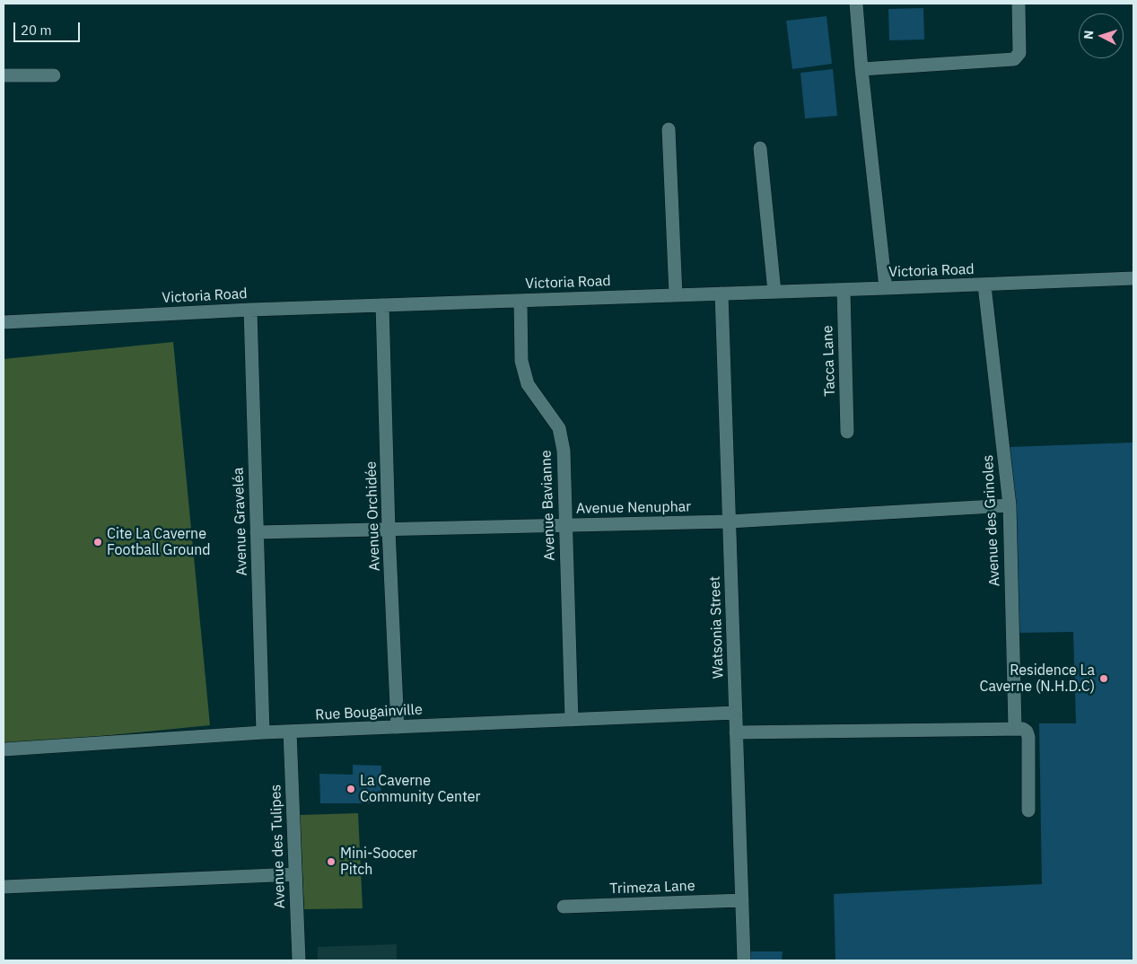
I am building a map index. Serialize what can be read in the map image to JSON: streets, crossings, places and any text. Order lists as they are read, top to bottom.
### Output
{
  "streets": {
    "street": [
      "Victoria Road",
      "Tacca Lane",
      "Avenue Bavianne",
      "Avenue Nenuphar",
      "Avenue Orchidée",
      "Avenue des Grinoles",
      "Avenue Graveléa",
      "Watsonia Street",
      "Rue Bougainville",
      "Avenue des Tulipes",
      "Trimeza Lane"
    ]
  },
  "crossings": [
    ["Victoria Road", "Tacca Lane"],
    ["Victoria Road", "Avenue Bavianne"],
    ["Victoria Road", "Avenue Orchidée"],
    ["Victoria Road", "Avenue des Grinoles"],
    ["Victoria Road", "Avenue Graveléa"],
    ["Victoria Road", "Watsonia Street"],
    ["Avenue Bavianne", "Avenue Nenuphar"],
    ["Avenue Bavianne", "Rue Bougainville"],
    ["Avenue Nenuphar", "Avenue Orchidée"],
    ["Avenue Nenuphar", "Avenue des Grinoles"],
    ["Avenue Nenuphar", "Avenue Graveléa"],
    ["Avenue Nenuphar", "Watsonia Street"],
    ["Avenue Orchidée", "Rue Bougainville"],
    ["Avenue Graveléa", "Rue Bougainville"],
    ["Watsonia Street", "Rue Bougainville"],
    ["Watsonia Street", "Trimeza Lane"],
    ["Rue Bougainville", "Avenue des Tulipes"]
  ],
  "places": [
    "Cite La Caverne Football Ground",
    "Residence La Caverne (N.H.D.C)",
    "La Caverne Community Center",
    "Mini-Soocer Pitch"
  ],
  "scale_bar": "20 m",
  "north": "left"
}
